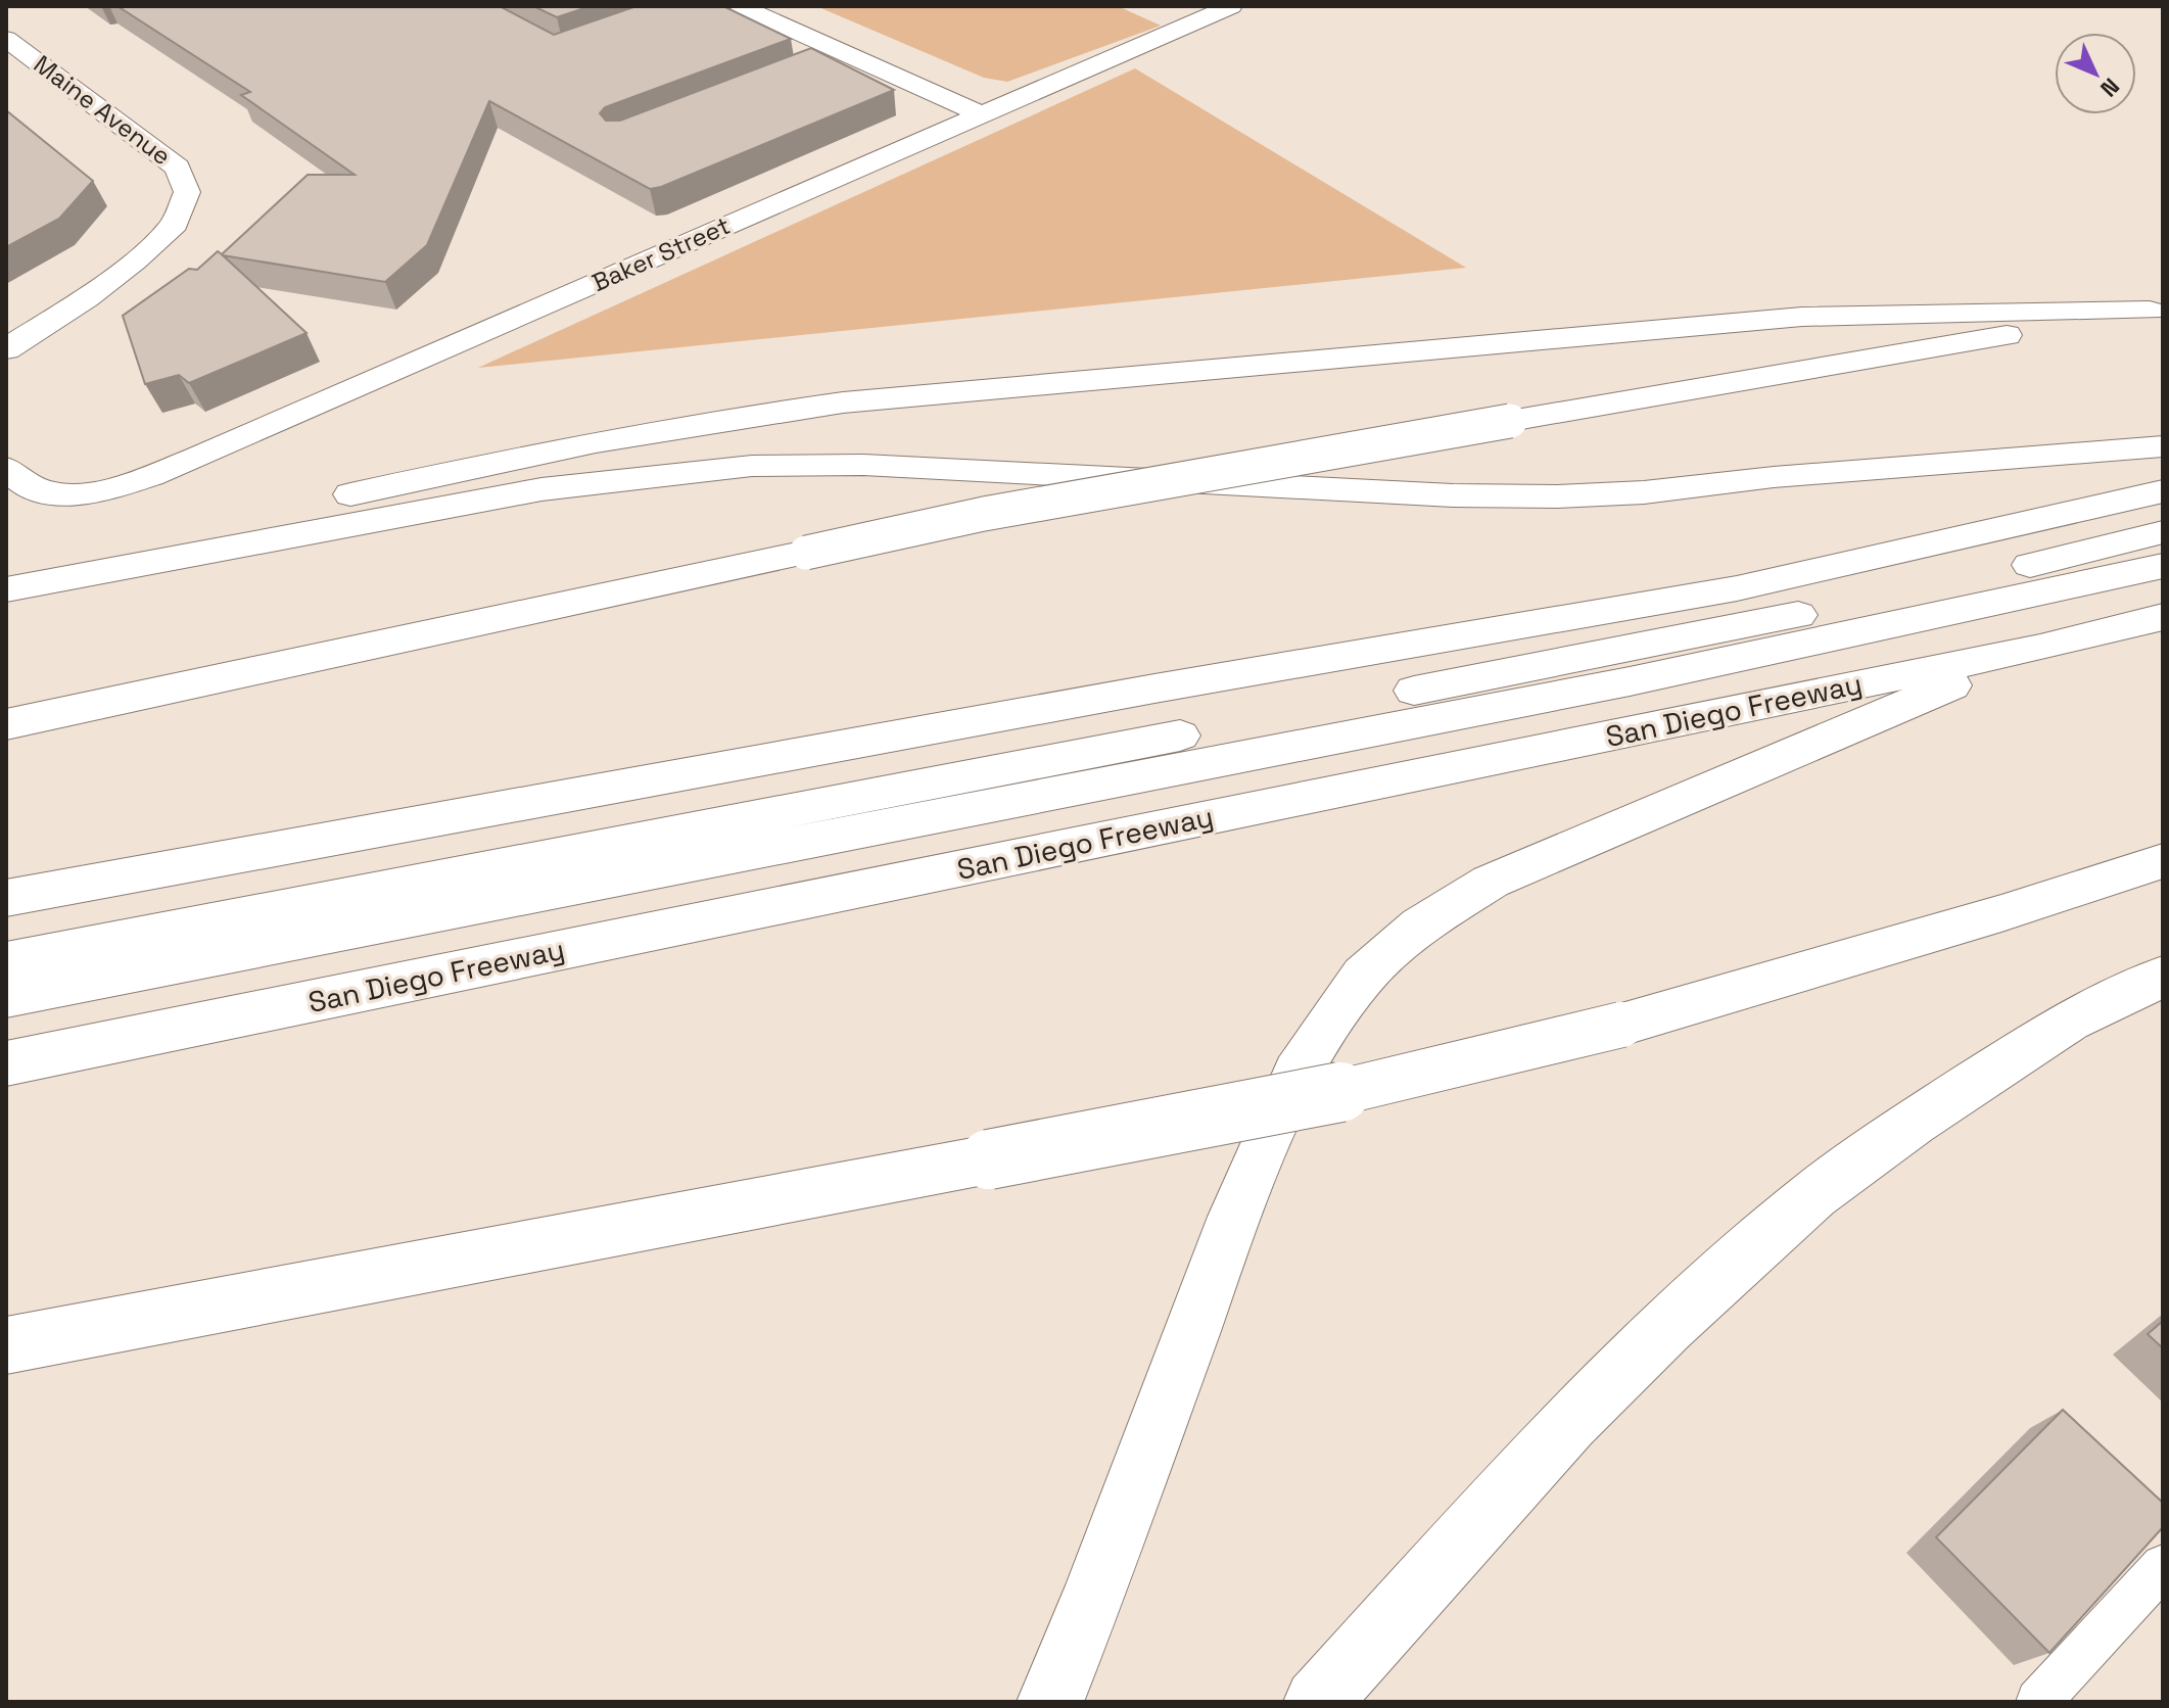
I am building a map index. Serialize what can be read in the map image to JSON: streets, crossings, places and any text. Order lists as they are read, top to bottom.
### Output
{
  "streets": {
    "main road": ["Maine Avenue", "Baker Street", "San Diego Freeway"]
  },
  "north": "bottom right"
}
